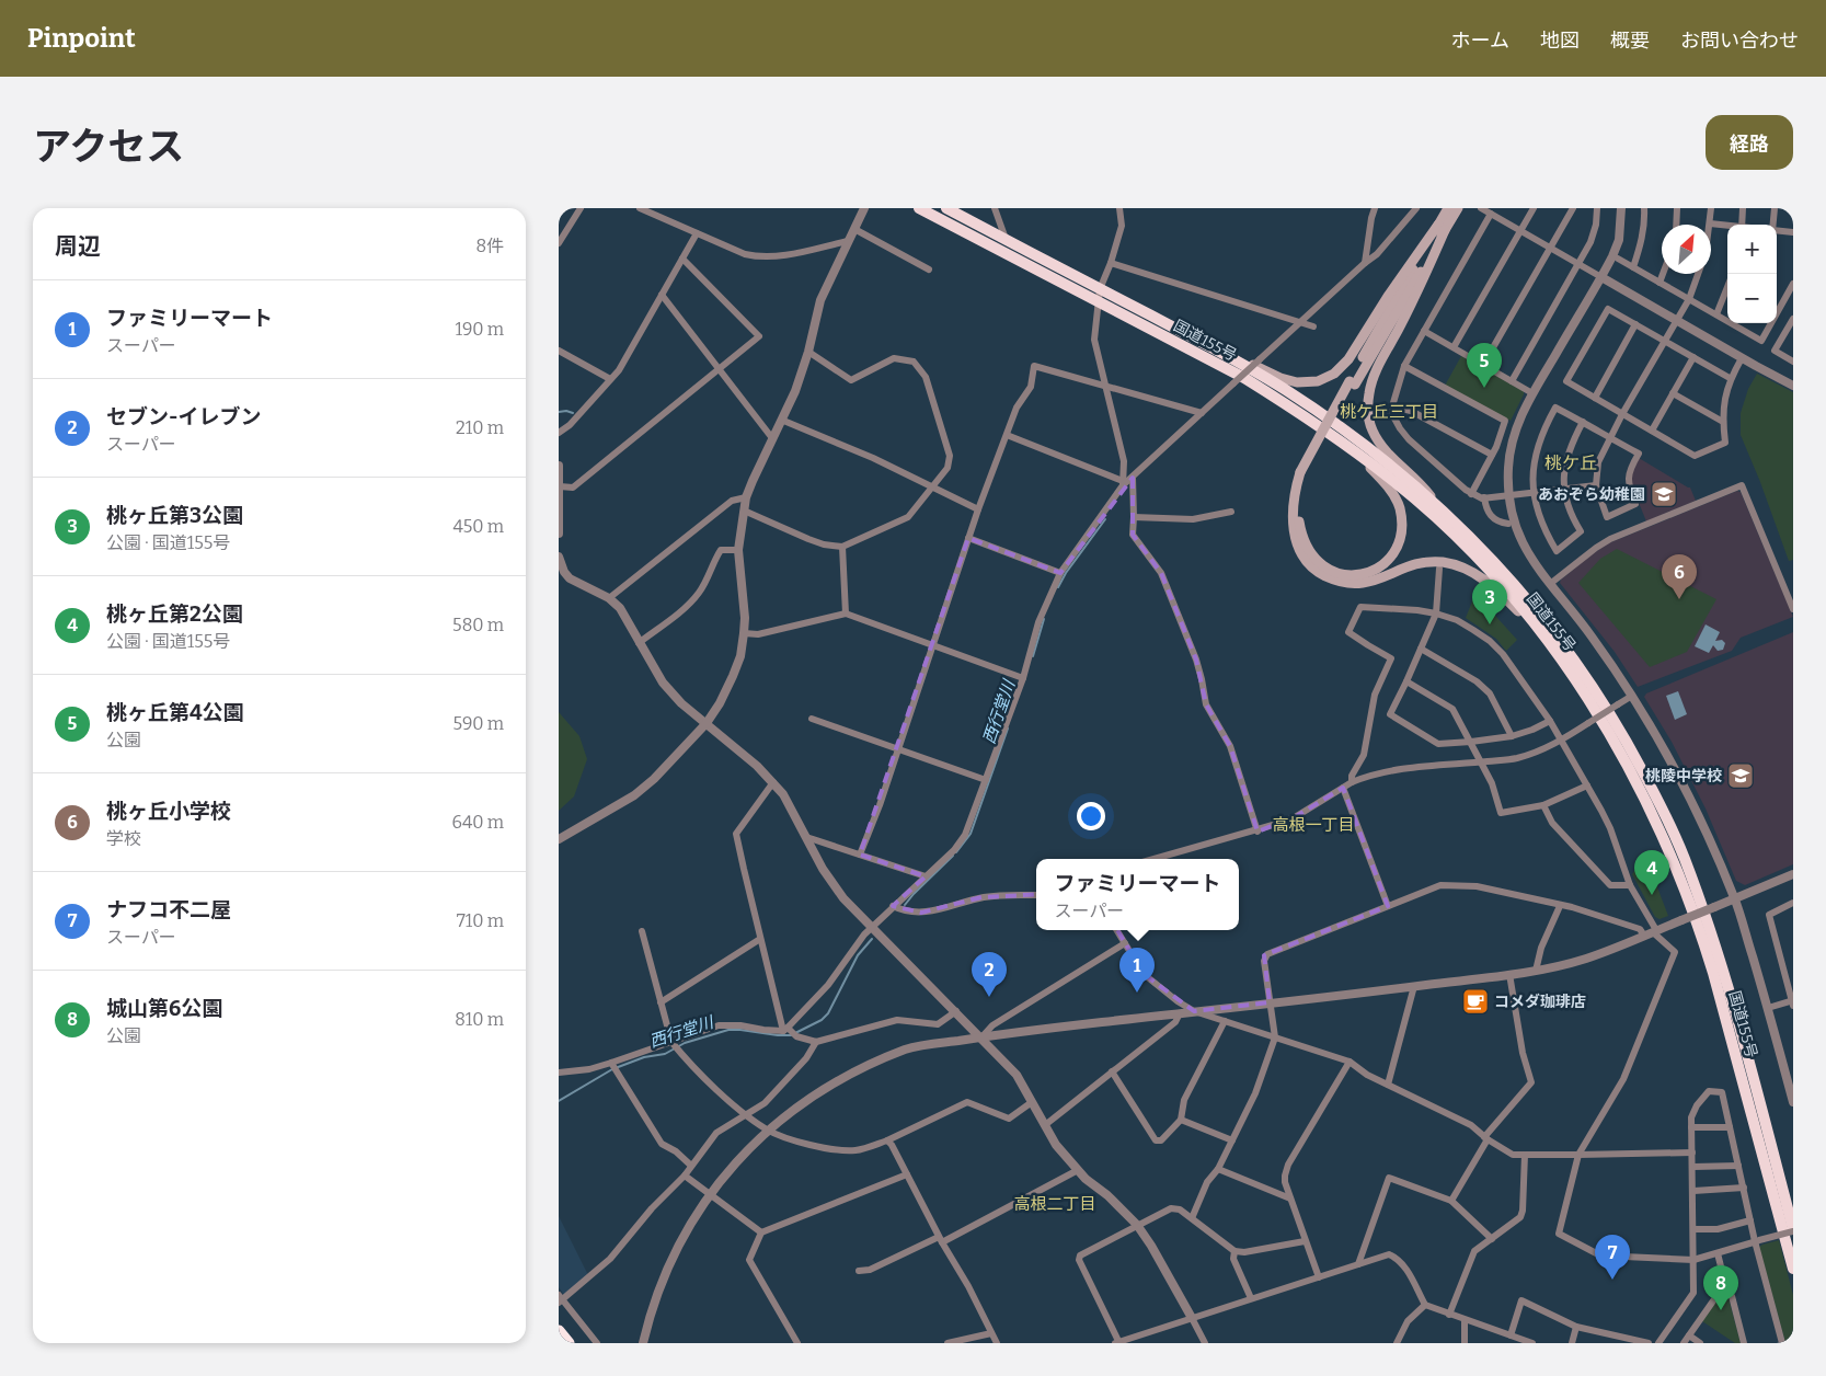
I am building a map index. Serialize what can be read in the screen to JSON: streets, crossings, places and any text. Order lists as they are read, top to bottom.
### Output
{
  "streets": {
    "highway": ["国道155号"]
  },
  "districts": [
    "桃ケ丘三丁目",
    "桃ケ丘",
    "高根一丁目",
    "高根二丁目"
  ],
  "water": ["西行堂川"],
  "places": {
    "school or university": ["あおぞら幼稚園", "桃陵中学校"],
    "cafe": ["コメダ珈琲店"]
  },
  "north": "top right",
  "page": {
    "header": "Pinpoint",
    "nav": [
      "ホーム",
      "地図",
      "概要",
      "お問い合わせ"
    ],
    "title": "アクセス",
    "buttons": "経路",
    "heading": ["周辺", "8件"],
    "map_buttons": ["+", "−"],
    "list": [
      {
        "mark": "1",
        "name": "ファミリーマート",
        "note": "スーパー",
        "value": "190 m"
      },
      {
        "mark": "2",
        "name": "セブン-イレブン",
        "note": "スーパー",
        "value": "210 m"
      },
      {
        "mark": "3",
        "name": "桃ヶ丘第3公園",
        "note": "公園 · 国道155号",
        "value": "450 m"
      },
      {
        "mark": "4",
        "name": "桃ヶ丘第2公園",
        "note": "公園 · 国道155号",
        "value": "580 m"
      },
      {
        "mark": "5",
        "name": "桃ヶ丘第4公園",
        "note": "公園",
        "value": "590 m"
      },
      {
        "mark": "6",
        "name": "桃ヶ丘小学校",
        "note": "学校",
        "value": "640 m"
      },
      {
        "mark": "7",
        "name": "ナフコ不二屋",
        "note": "スーパー",
        "value": "710 m"
      },
      {
        "mark": "8",
        "name": "城山第6公園",
        "note": "公園",
        "value": "810 m"
      }
    ],
    "pins": [
      "5",
      "6",
      "3",
      "4",
      "1",
      "2",
      "7",
      "8"
    ],
    "popup": ["ファミリーマート", "スーパー"]
  }
}
